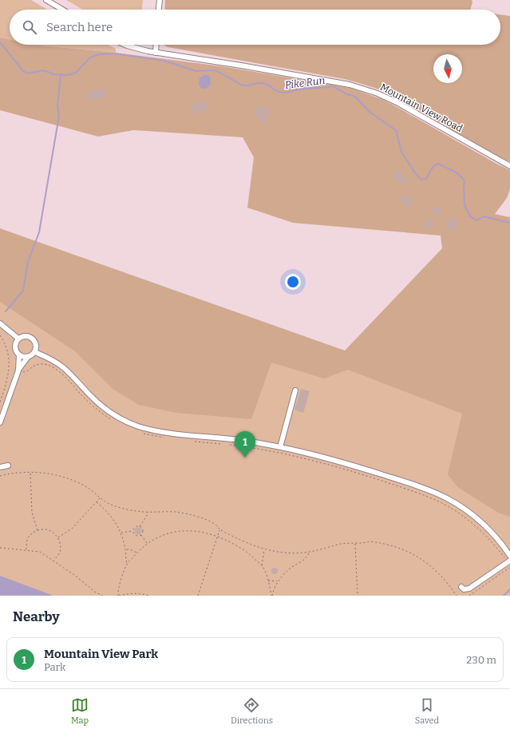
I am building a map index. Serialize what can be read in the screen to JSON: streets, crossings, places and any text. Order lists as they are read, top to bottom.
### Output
{
  "streets": {
    "street": ["Mountain View Road"]
  },
  "water": ["Pike Run"],
  "north": "bottom",
  "page": {
    "search": "Search here",
    "pins": "1",
    "heading": "Nearby",
    "list": [
      {
        "mark": "1",
        "name": "Mountain View Park",
        "note": "Park",
        "value": "230 m"
      }
    ],
    "nav": ["Map", "Directions", "Saved"]
  }
}
